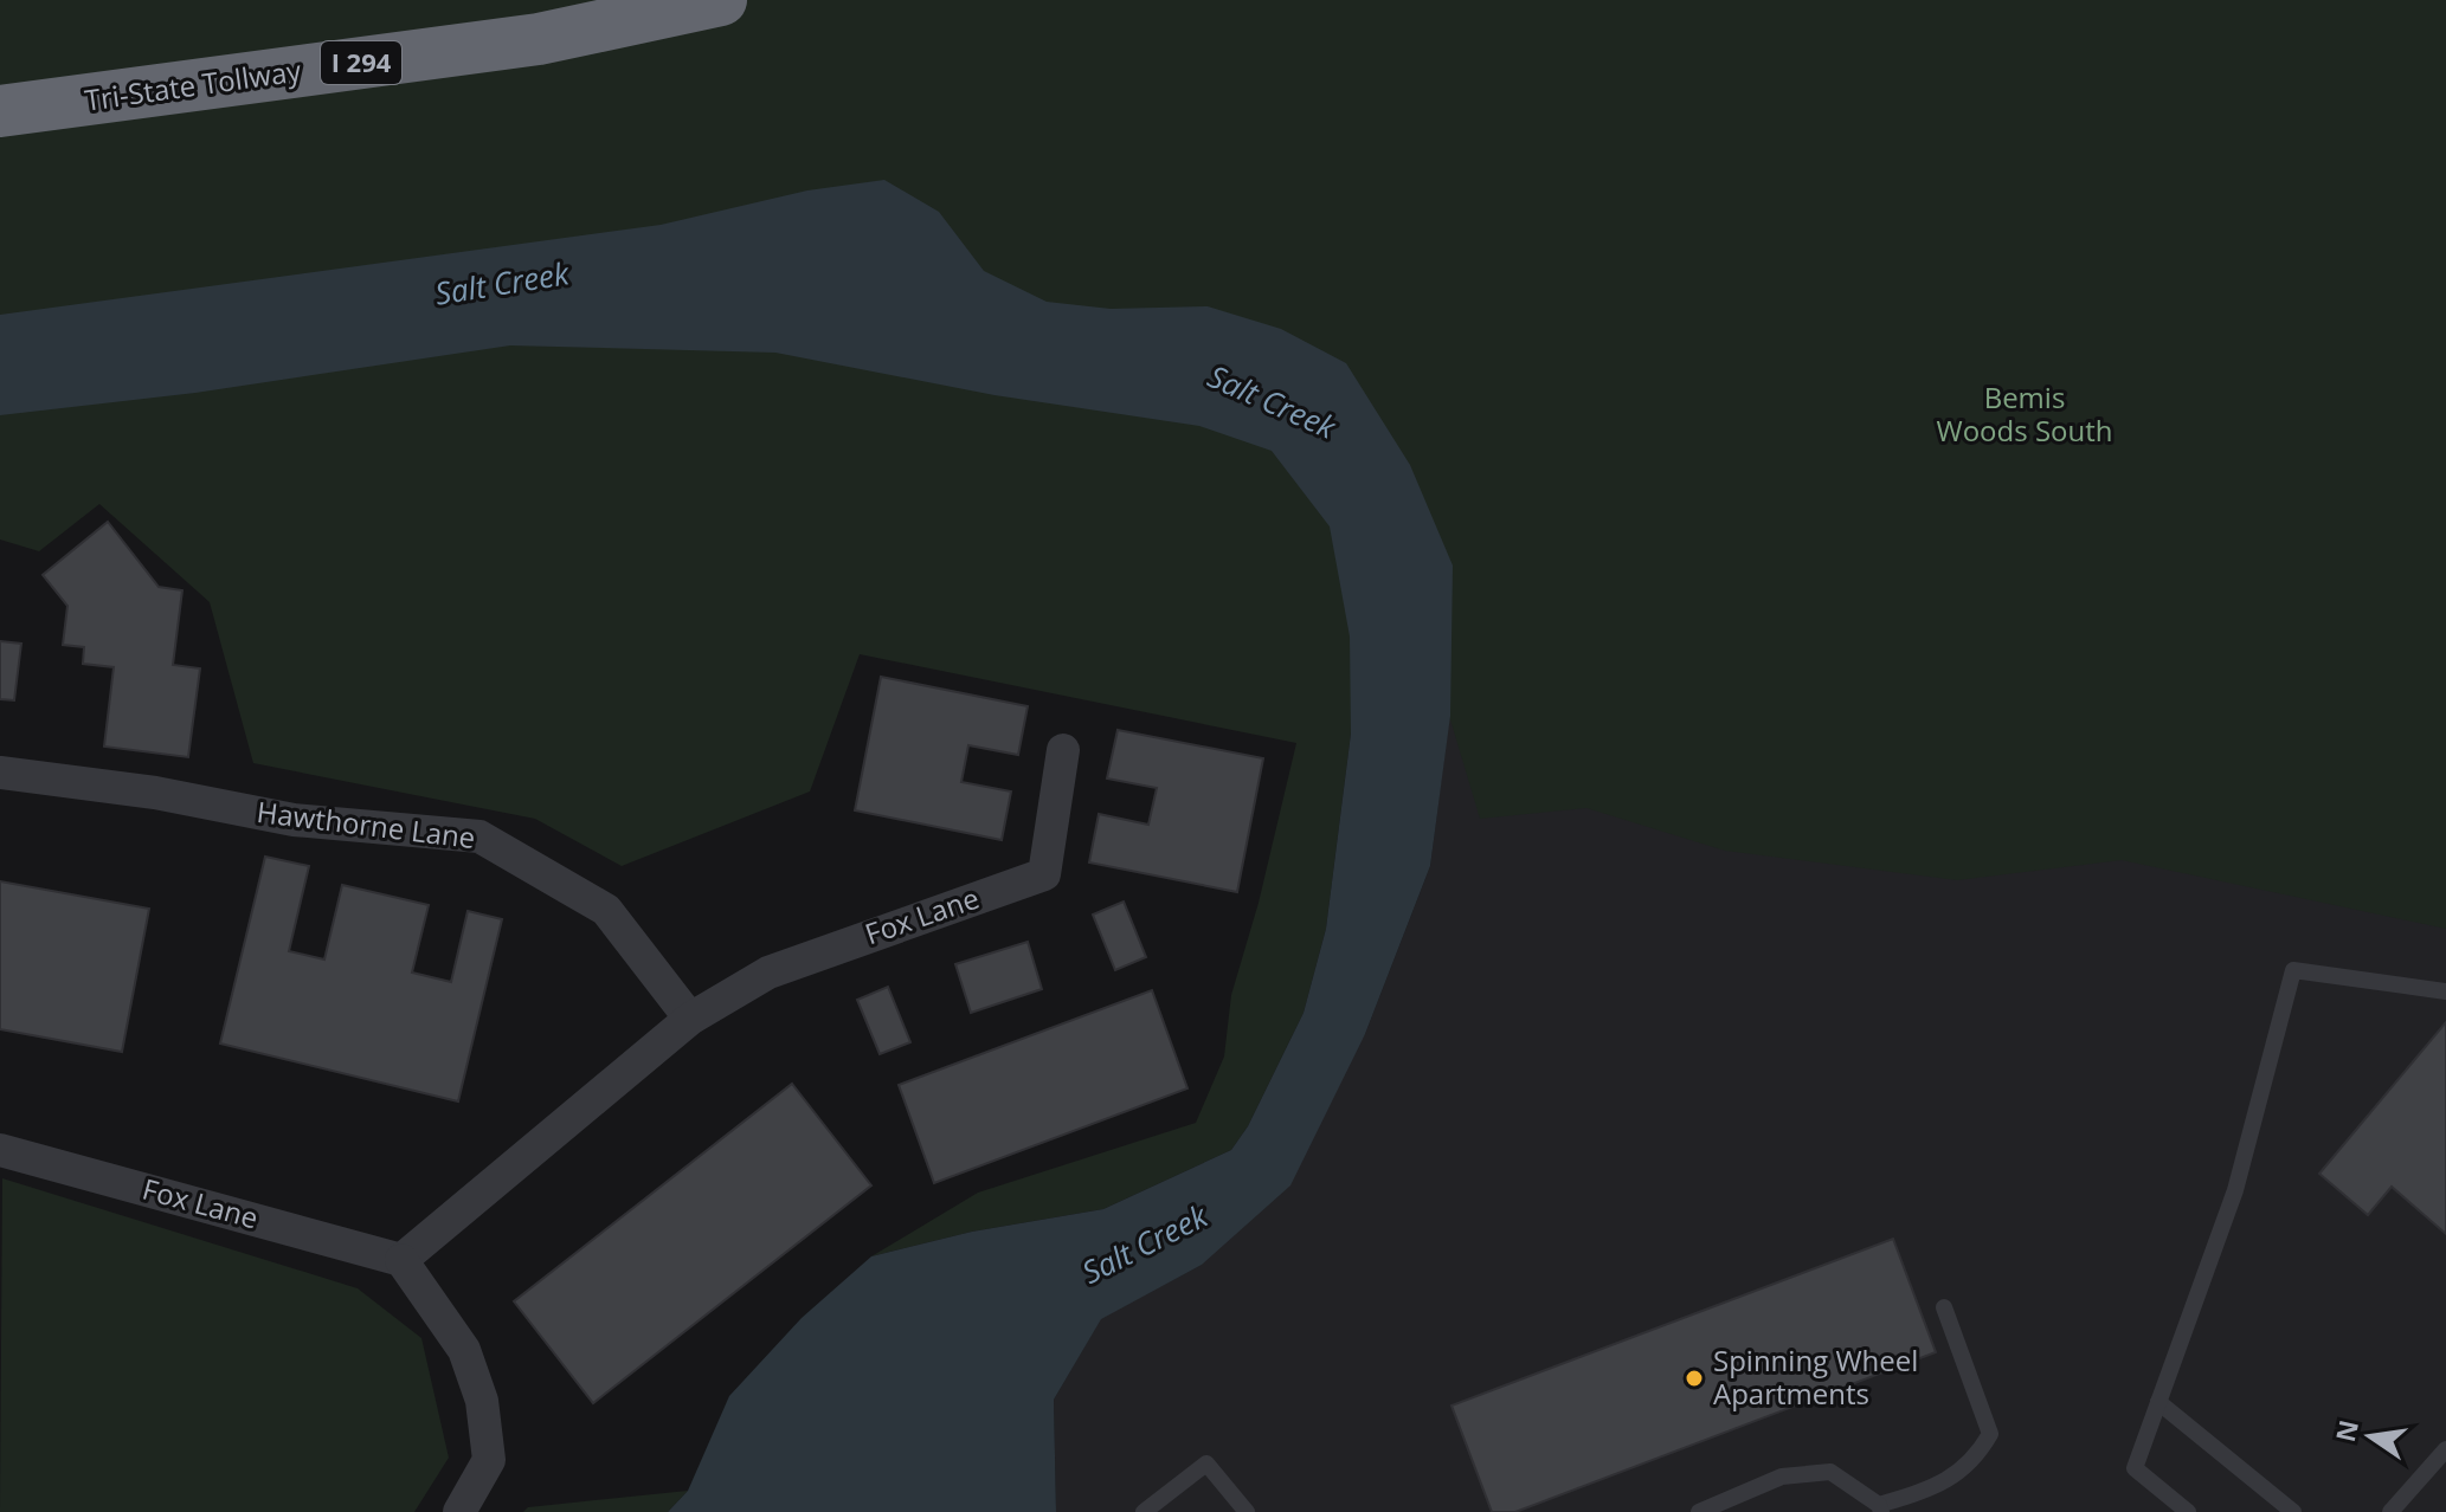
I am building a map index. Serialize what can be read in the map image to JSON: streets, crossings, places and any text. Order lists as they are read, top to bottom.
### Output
{
  "streets": {
    "highway": ["I 294", "Tri-State Tollway"],
    "street": ["Hawthorne Lane", "Fox Lane"]
  },
  "crossings": [
    ["Hawthorne Lane", "Fox Lane"]
  ],
  "water": ["Salt Creek"],
  "parks": ["Bemis Woods South"],
  "places": ["Spinning Wheel Apartments"],
  "north": "left"
}
